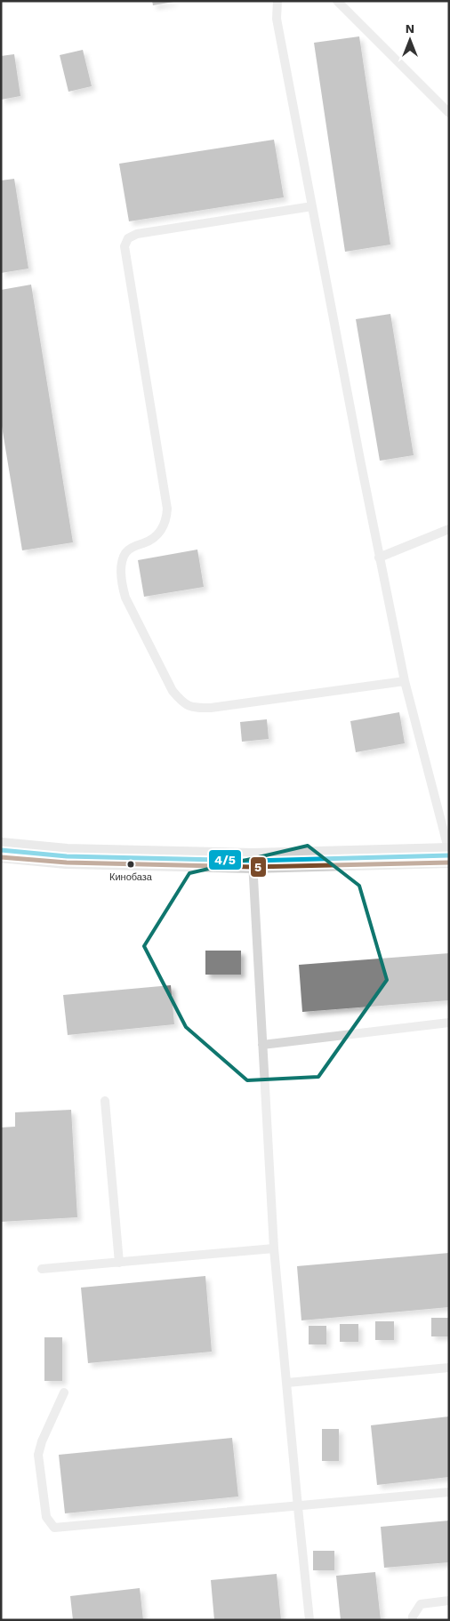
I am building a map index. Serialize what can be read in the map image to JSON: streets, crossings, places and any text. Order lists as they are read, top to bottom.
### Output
{
  "places": ["Кинобаза"],
  "lines": ["transit line 4/5", "transit line 5"],
  "north": "top"
}
